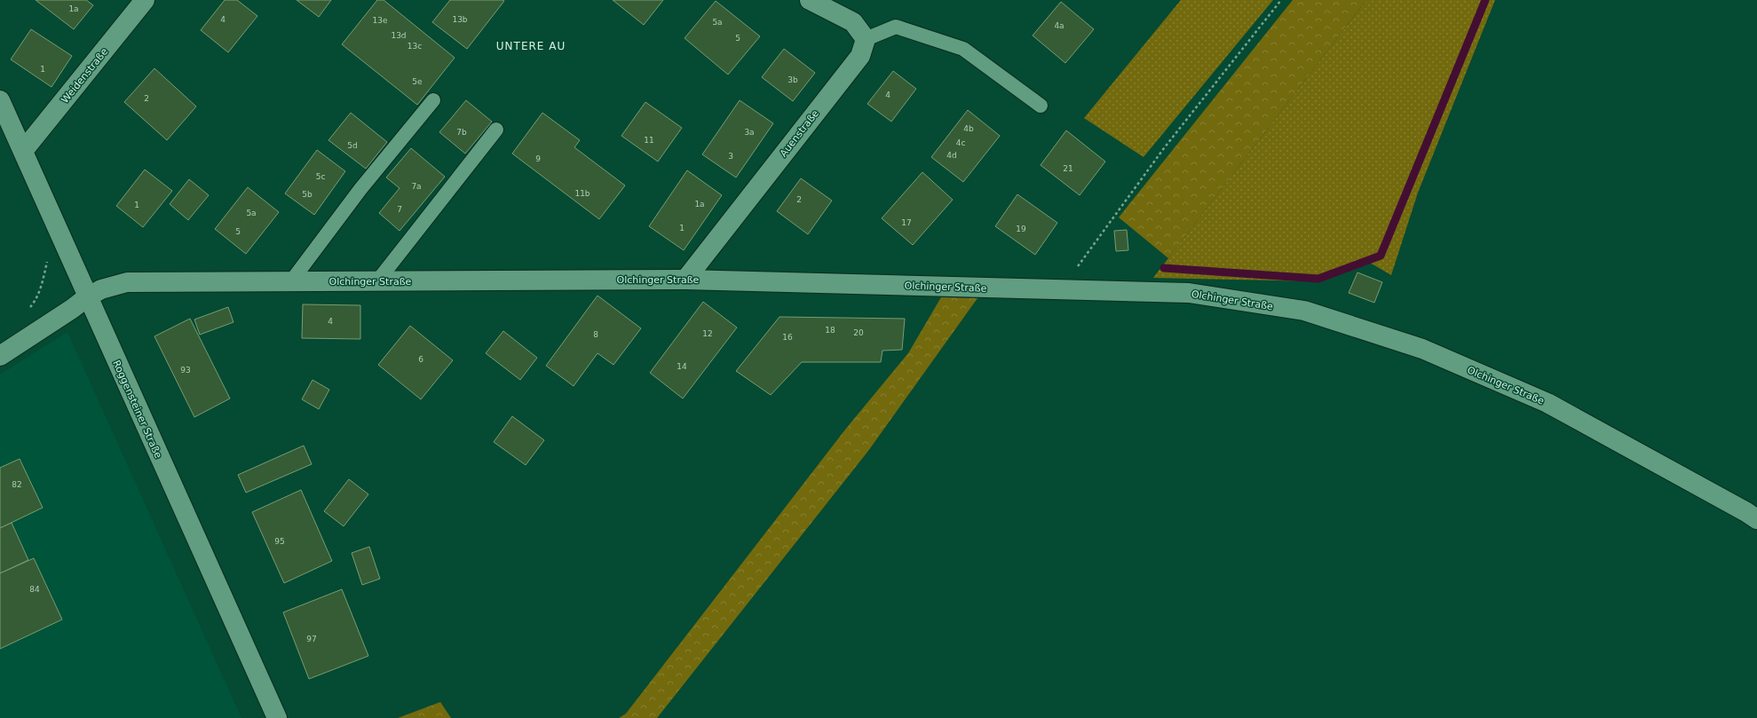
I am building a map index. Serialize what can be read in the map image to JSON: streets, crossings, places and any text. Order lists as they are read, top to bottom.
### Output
{
  "streets": {
    "street": [
      "Weidenstraße",
      "Auenstraße",
      "Olchinger Straße",
      "Roggensteiner Straße"
    ]
  },
  "crossings": [
    ["Weidenstraße", "Roggensteiner Straße"],
    ["Auenstraße", "Olchinger Straße"],
    ["Olchinger Straße", "Roggensteiner Straße"]
  ],
  "districts": ["UNTERE AU"],
  "house_numbers": [
    "1a",
    "4",
    "13b",
    "13e",
    "5a",
    "4a",
    "13d",
    "5",
    "13c",
    "1",
    "3b",
    "5e",
    "4",
    "2",
    "4b",
    "7b",
    "3a",
    "11",
    "4c",
    "5d",
    "4d",
    "3",
    "9",
    "21",
    "5c",
    "7a",
    "11b",
    "5b",
    "2",
    "1a",
    "1",
    "7",
    "5a",
    "17",
    "1",
    "19",
    "5",
    "4",
    "18",
    "20",
    "12",
    "8",
    "16",
    "6",
    "14",
    "93",
    "82",
    "95",
    "84",
    "97"
  ]
}
